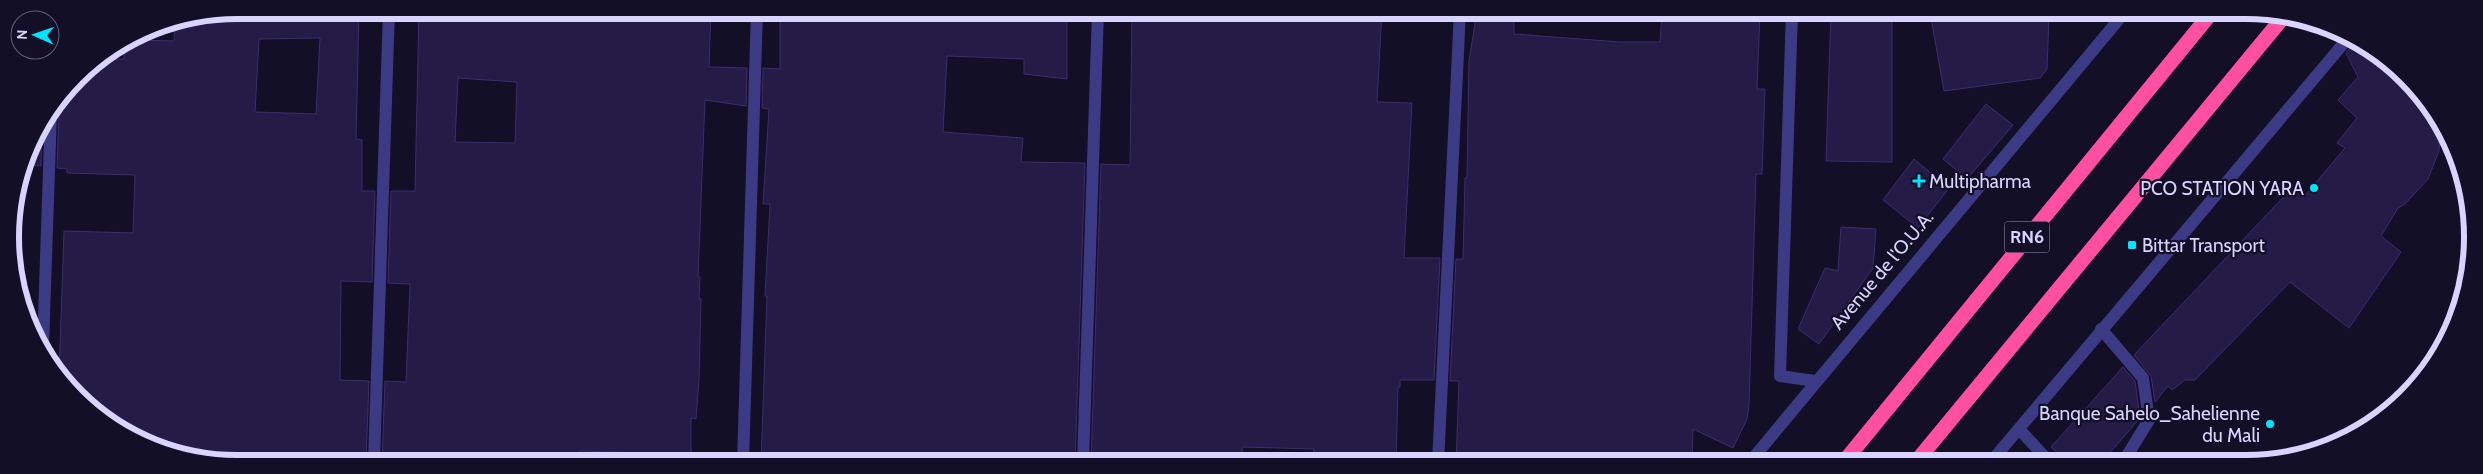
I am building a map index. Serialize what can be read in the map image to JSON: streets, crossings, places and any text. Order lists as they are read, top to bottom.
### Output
{
  "streets": {
    "highway": ["RN6"],
    "street": ["Avenue de l'O.U.A."]
  },
  "places": {
    "health": ["Multipharma"],
    "other": ["PCO STATION YARA", "Banque Sahelo_Sahelienne du Mali"],
    "transit": ["Bittar Transport"]
  },
  "north": "left"
}
